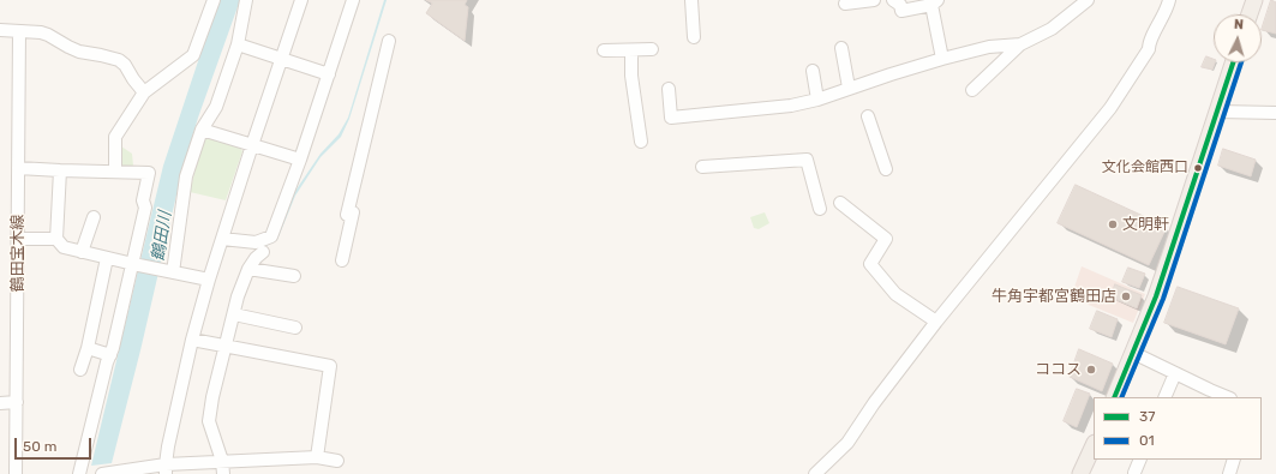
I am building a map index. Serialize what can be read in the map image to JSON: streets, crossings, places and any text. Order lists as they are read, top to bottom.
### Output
{
  "streets": {
    "street": ["鶴田宝木線"]
  },
  "water": ["鶴田川"],
  "places": [
    "文化会館西口",
    "文明軒",
    "牛角宇都宮鶴田店",
    "ココス"
  ],
  "lines": ["transit line 37", "transit line 01"],
  "legend": ["37", "01"],
  "scale_bar": "50 m",
  "north": "top"
}
